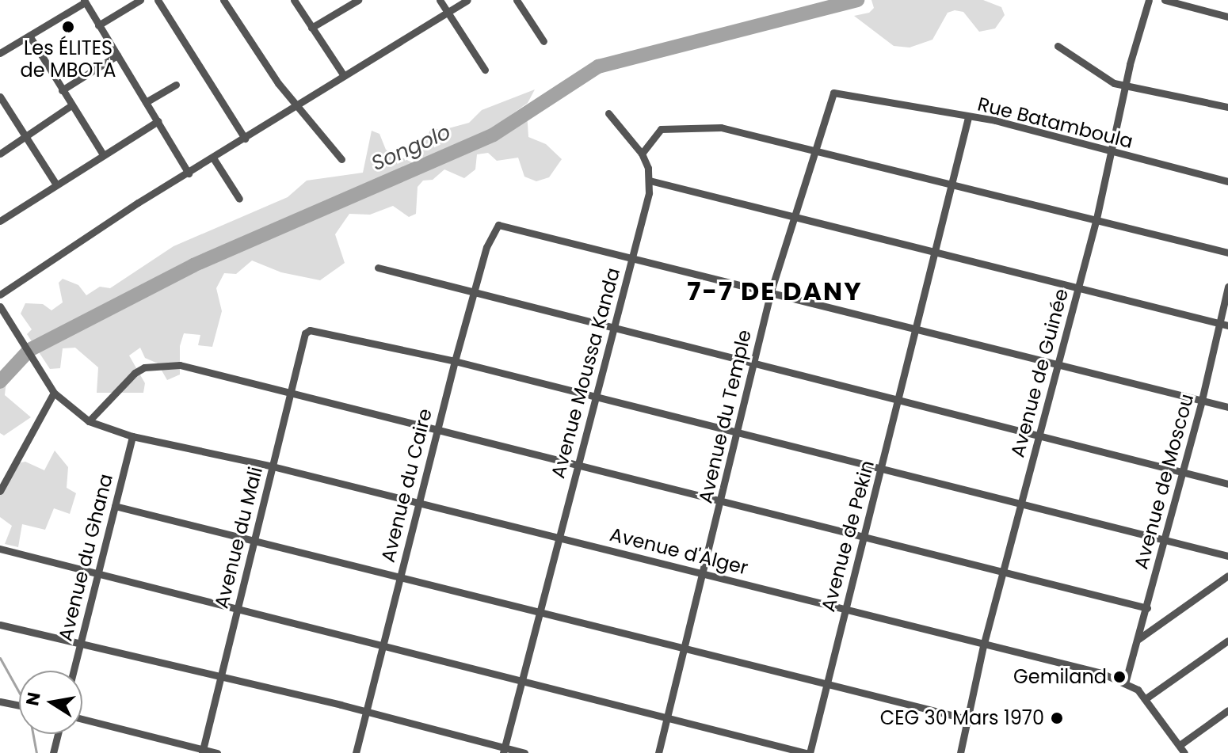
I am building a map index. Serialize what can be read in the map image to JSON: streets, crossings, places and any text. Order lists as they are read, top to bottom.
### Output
{
  "streets": {
    "street": [
      "Rue Batamboula",
      "Avenue Moussa Kanda",
      "Avenue de Guinée",
      "Avenue du Temple",
      "Avenue de Moscou",
      "Avenue du Caire",
      "Avenue de Pekin",
      "Avenue du Mali",
      "Avenue d'Alger",
      "Avenue du Ghana"
    ]
  },
  "crossings": [
    ["Rue Batamboula", "Avenue de Guinée"],
    ["Rue Batamboula", "Avenue du Temple"],
    ["Rue Batamboula", "Avenue de Pekin"],
    ["Avenue Moussa Kanda", "Avenue du Caire"],
    ["Avenue Moussa Kanda", "Avenue d'Alger"],
    ["Avenue de Guinée", "Avenue d'Alger"],
    ["Avenue du Temple", "Avenue d'Alger"],
    ["Avenue de Moscou", "Avenue d'Alger"],
    ["Avenue du Caire", "Avenue du Mali"],
    ["Avenue du Caire", "Avenue d'Alger"],
    ["Avenue de Pekin", "Avenue d'Alger"],
    ["Avenue du Mali", "Avenue d'Alger"],
    ["Avenue d'Alger", "Avenue du Ghana"]
  ],
  "districts": ["7-7 DE DANY"],
  "water": ["Songolo"],
  "places": ["Les ÉLITES de MBOTA", "Gemiland", "CEG 30 Mars 1970"],
  "north": "left"
}
